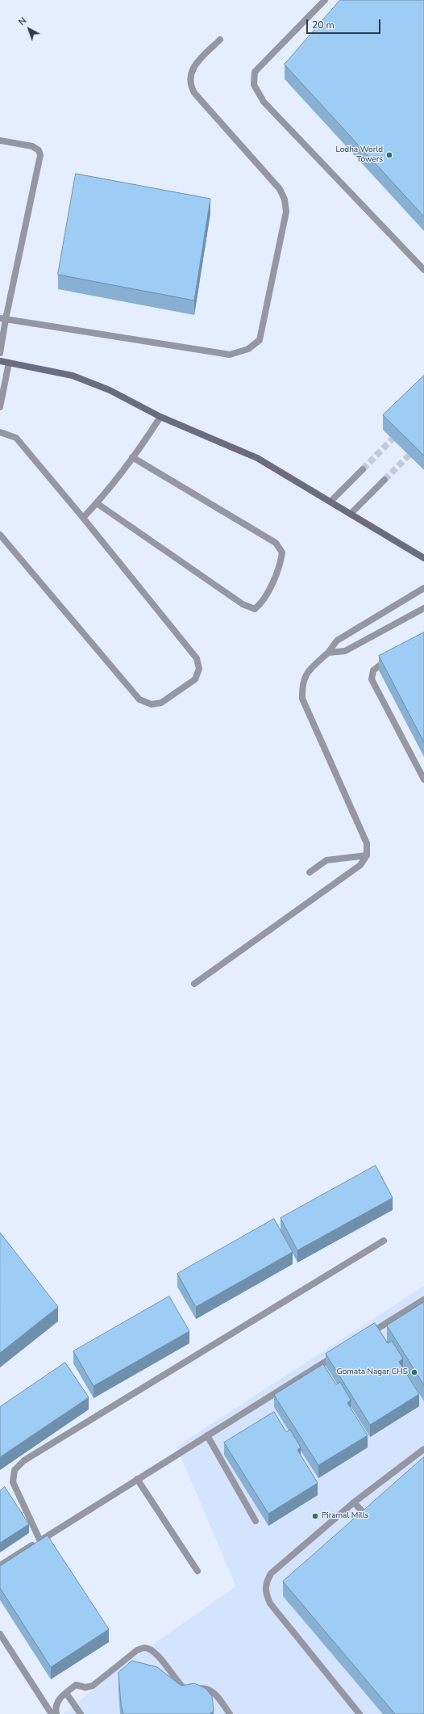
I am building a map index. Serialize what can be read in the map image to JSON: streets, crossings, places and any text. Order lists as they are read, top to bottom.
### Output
{
  "places": ["Lodha World Towers", "Gomata Nagar CHS", "Piramal Mills"],
  "scale_bar": "20 m",
  "north": "top left"
}
